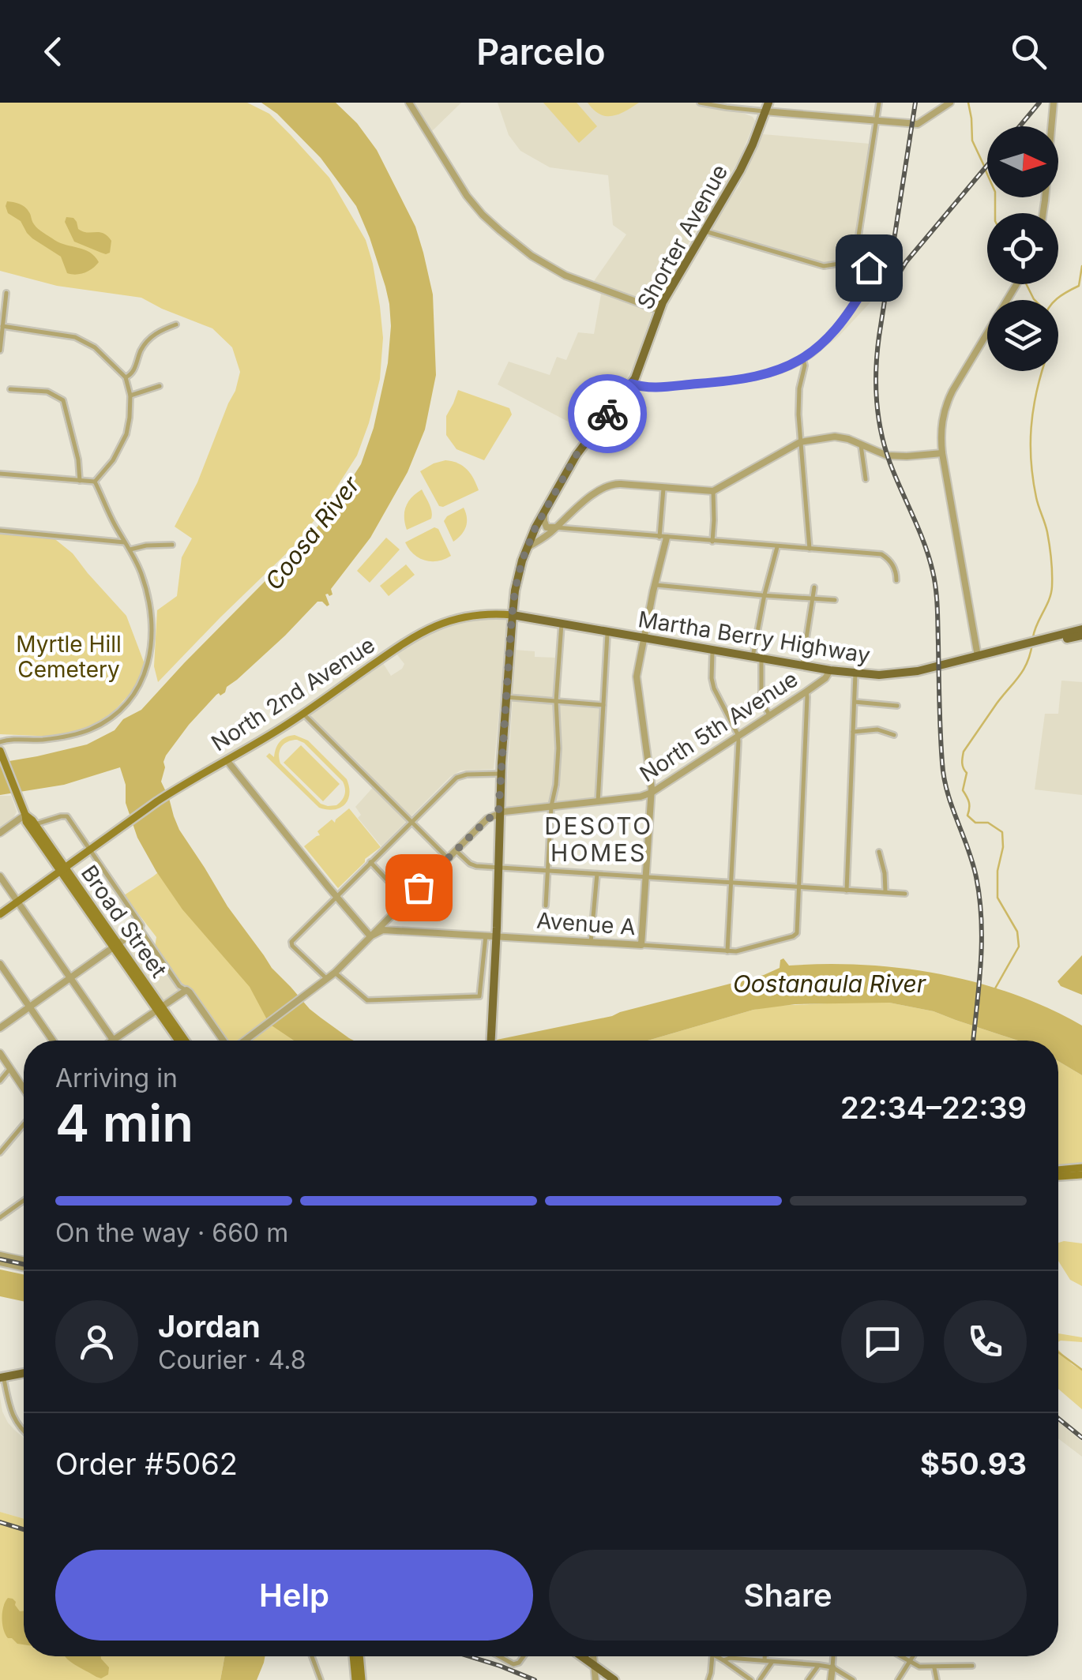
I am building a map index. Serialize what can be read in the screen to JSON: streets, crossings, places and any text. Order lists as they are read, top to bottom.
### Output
{
  "streets": {
    "main road": [
      "Shorter Avenue",
      "Martha Berry Highway",
      "North 2nd Avenue",
      "Broad Street"
    ],
    "street": ["North 5th Avenue", "Avenue A"]
  },
  "crossings": [
    ["Shorter Avenue", "Martha Berry Highway"],
    ["Shorter Avenue", "North 2nd Avenue"],
    ["Shorter Avenue", "North 5th Avenue"],
    ["Shorter Avenue", "Avenue A"],
    ["Martha Berry Highway", "North 2nd Avenue"],
    ["Martha Berry Highway", "North 5th Avenue"],
    ["North 2nd Avenue", "Broad Street"],
    ["North 5th Avenue", "Avenue A"]
  ],
  "districts": ["DESOTO HOMES"],
  "water": ["Coosa River", "Oostanaula River"],
  "parks": ["Myrtle Hill Cemetery"],
  "north": "right",
  "page": {
    "header": "Parcelo",
    "heading": ["4 min", "Arriving in", "22:34–22:39"],
    "panel": [
      "Jordan",
      "Courier · 4.8",
      "Order #5062",
      "$50.93"
    ],
    "bar": "On the way · 660 m",
    "buttons": ["Help", "Share"]
  }
}
